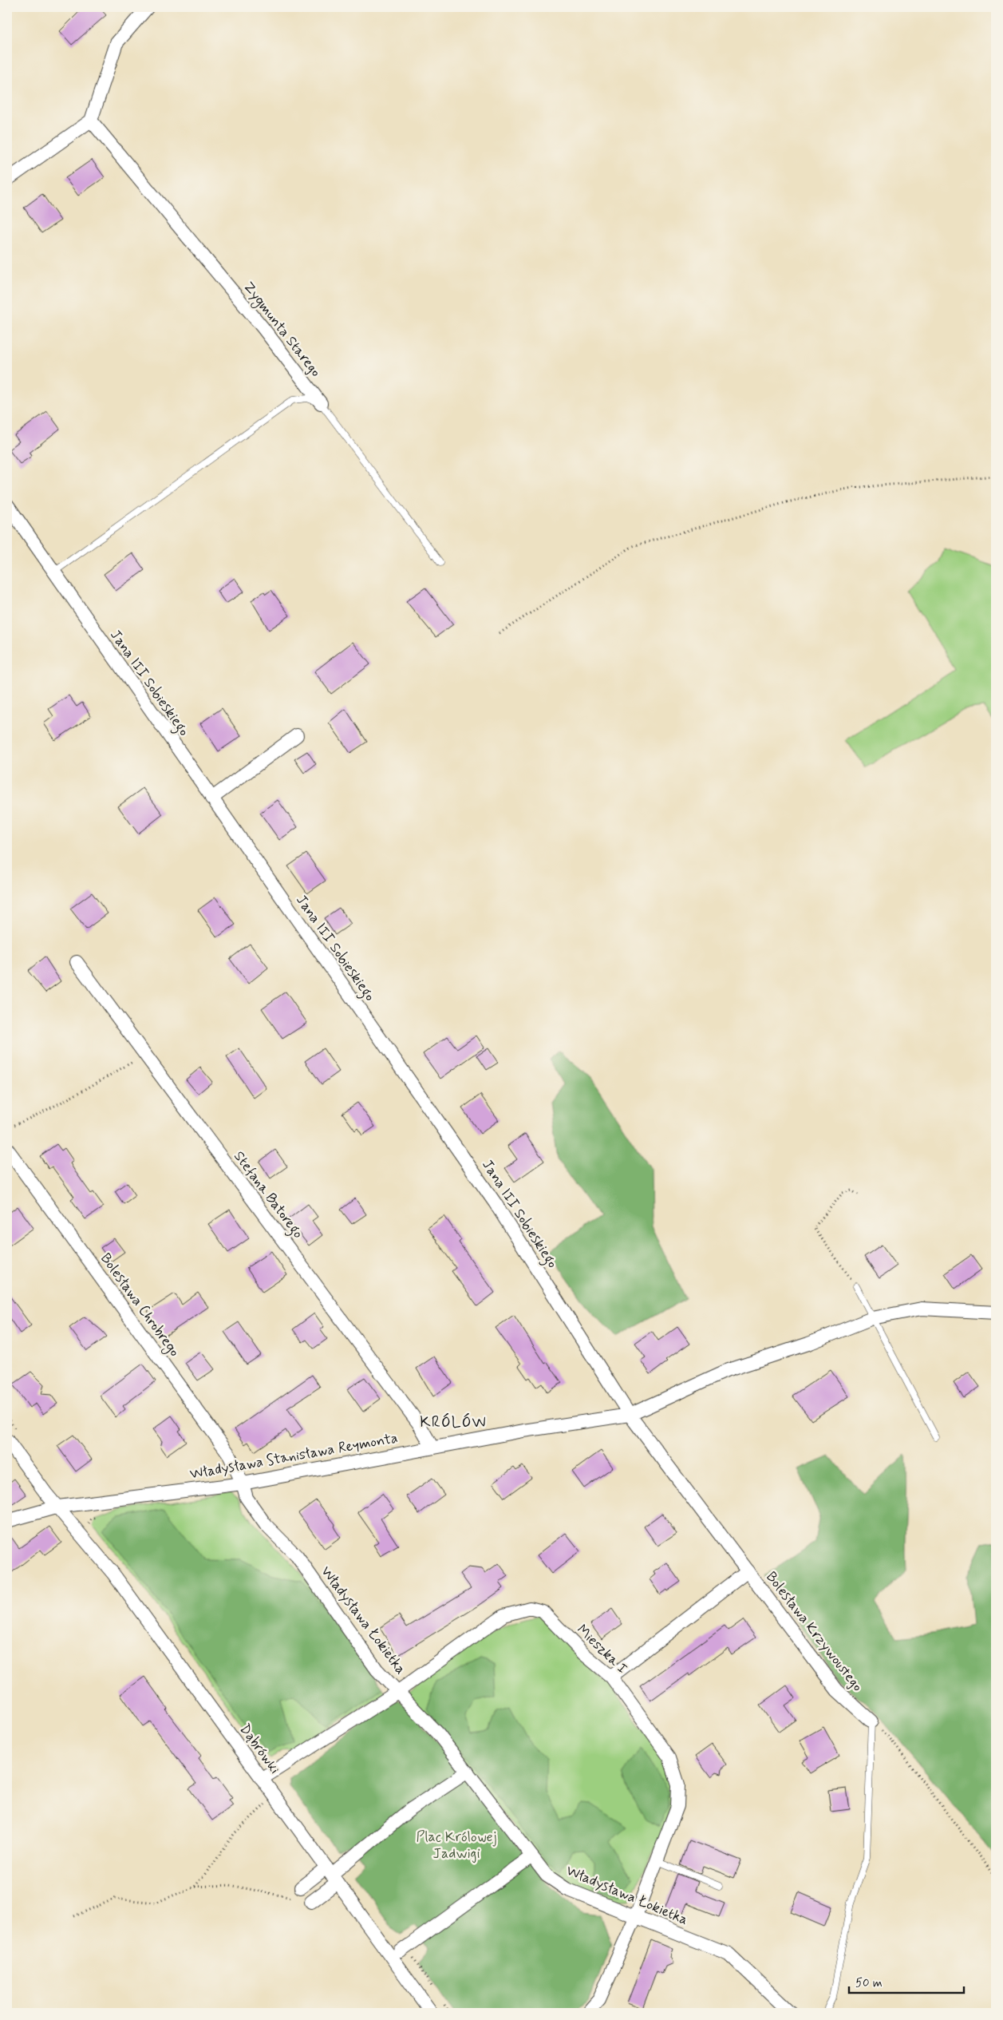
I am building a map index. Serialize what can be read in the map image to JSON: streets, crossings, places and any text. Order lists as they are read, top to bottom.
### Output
{
  "streets": {
    "street": [
      "Zygmunta Starego",
      "Jana III Sobieskiego",
      "Stefana Batorego",
      "Bolesława Chrobrego",
      "Władysława Stanisława Reymonta",
      "Władysława Łokietka",
      "Bolesława Krzywoustego",
      "Mieszka I",
      "Dąbrówki"
    ]
  },
  "crossings": [
    ["Jana III Sobieskiego", "Władysława Stanisława Reymonta"],
    ["Jana III Sobieskiego", "Bolesława Krzywoustego"],
    ["Stefana Batorego", "Władysława Stanisława Reymonta"],
    ["Bolesława Chrobrego", "Władysława Stanisława Reymonta"],
    ["Bolesława Chrobrego", "Władysława Łokietka"],
    ["Władysława Stanisława Reymonta", "Władysława Łokietka"],
    ["Władysława Stanisława Reymonta", "Bolesława Krzywoustego"],
    ["Władysława Stanisława Reymonta", "Dąbrówki"],
    ["Władysława Łokietka", "Mieszka I"],
    ["Mieszka I", "Dąbrówki"]
  ],
  "districts": ["KRÓLÓW"],
  "parks": ["Plac Królowej Jadwigi"],
  "scale_bar": "50 m"
}
